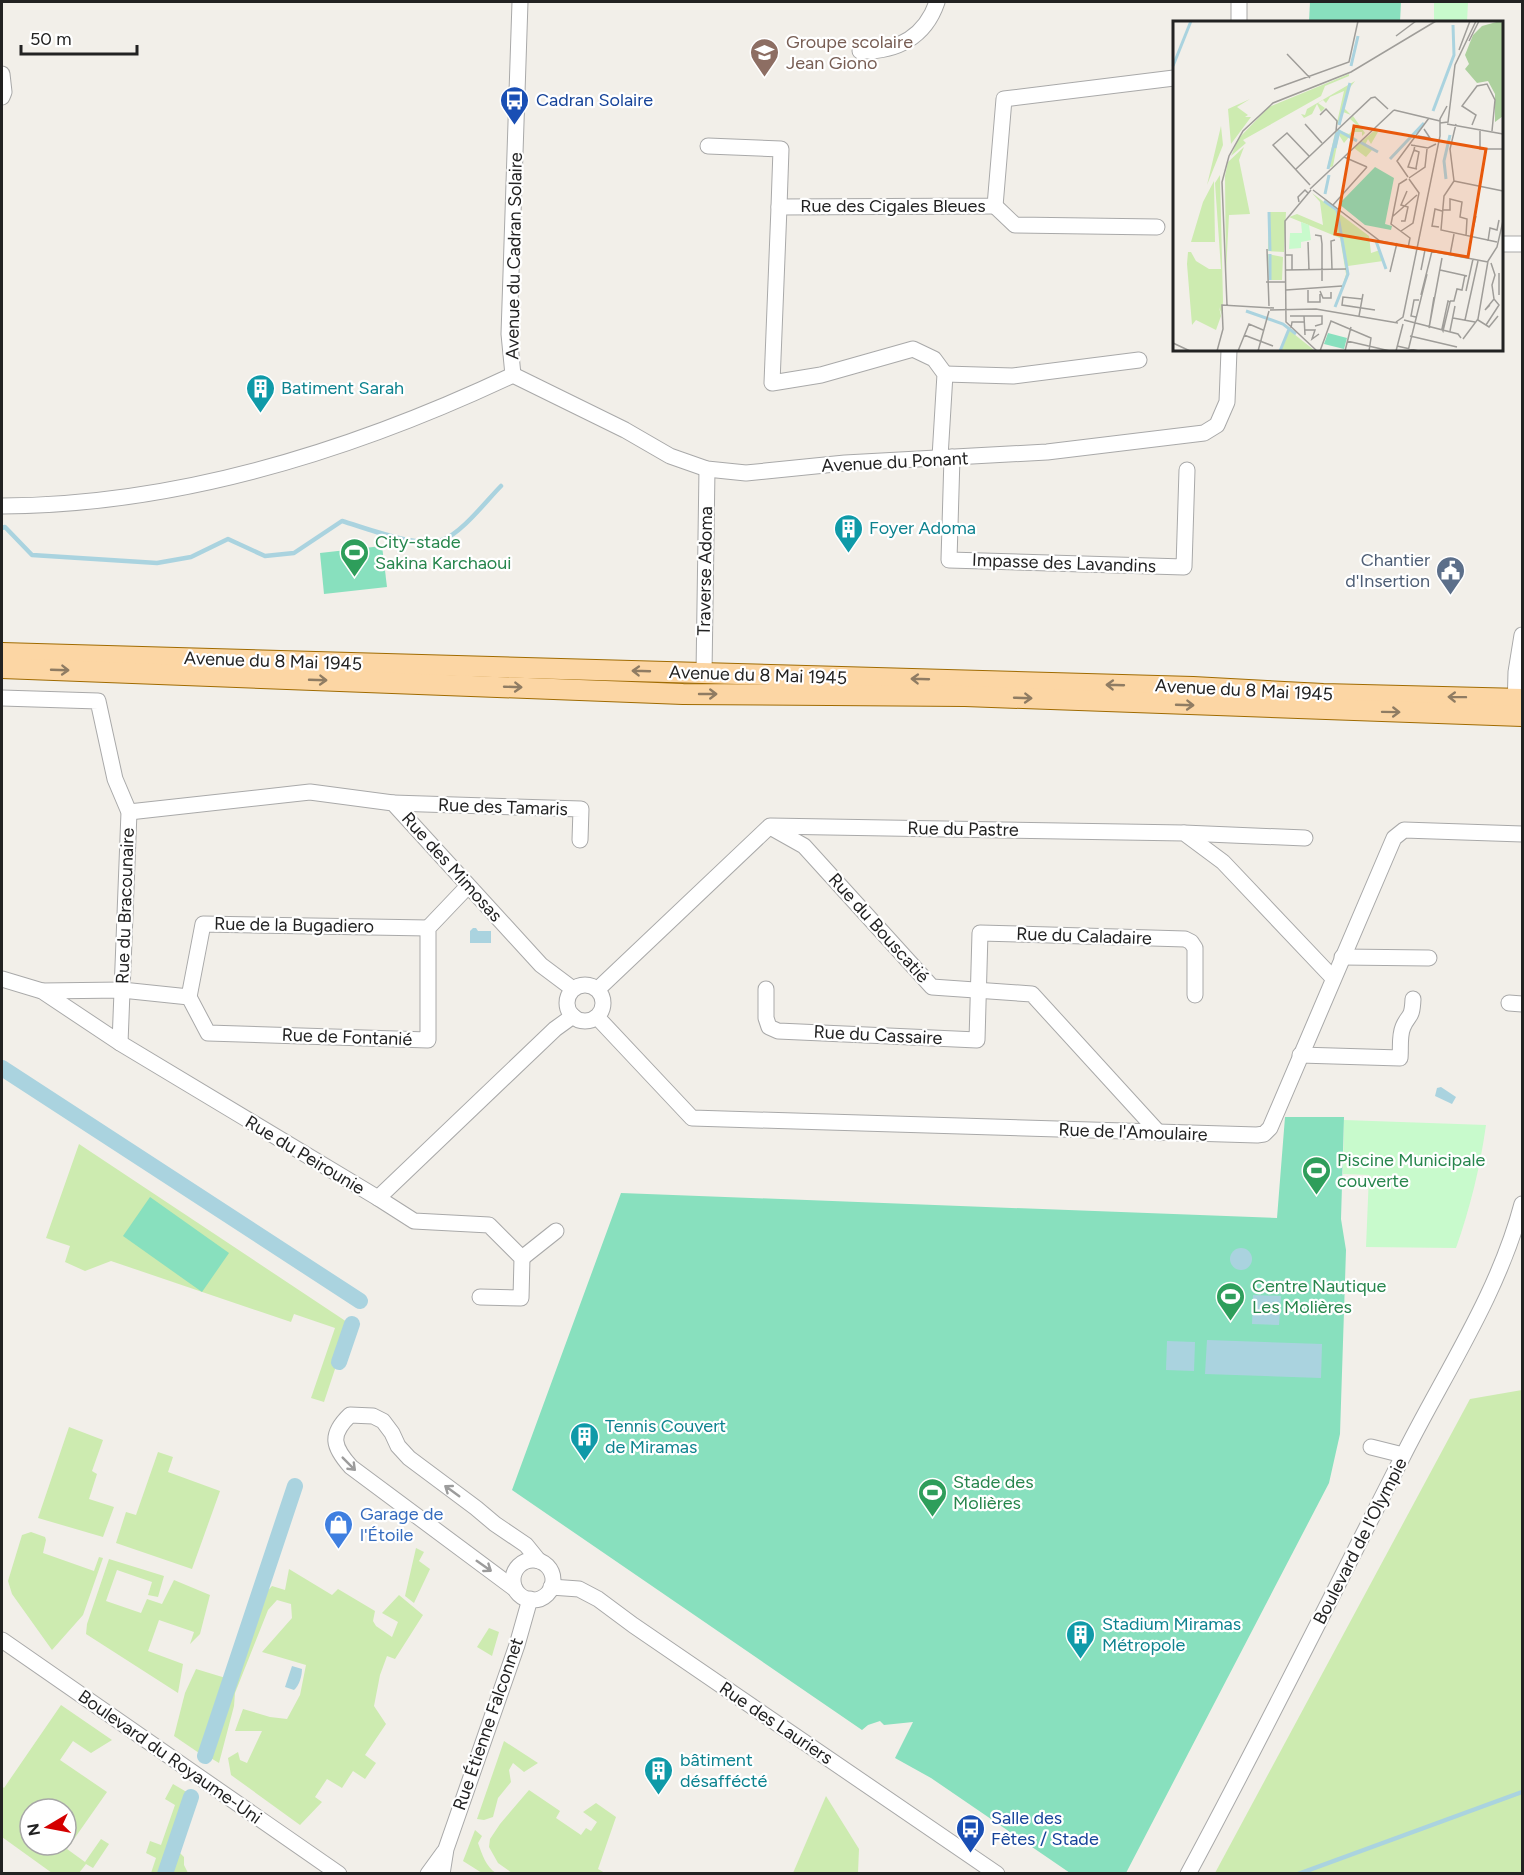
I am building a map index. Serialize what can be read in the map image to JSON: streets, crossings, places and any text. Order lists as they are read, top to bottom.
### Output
{
  "streets": {
    "main road": ["Avenue du 8 Mai 1945"],
    "street": [
      "Rue des Cigales Bleues",
      "Avenue du Cadran Solaire",
      "Avenue du Ponant",
      "Impasse des Lavandins",
      "Traverse Adoma",
      "Rue des Tamaris",
      "Rue du Pastre",
      "Rue des Mimosas",
      "Rue du Bracounaire",
      "Rue de la Bugadiero",
      "Rue du Bouscatié",
      "Rue du Caladaire",
      "Rue du Cassaire",
      "Rue de Fontanié",
      "Rue de l'Amoulaire",
      "Rue du Peirounie",
      "Boulevard de l'Olympie",
      "Rue des Lauriers",
      "Rue Étienne Falconnet",
      "Boulevard du Royaume-Uni"
    ]
  },
  "crossings": [
    ["Avenue du Cadran Solaire", "Avenue du Ponant"],
    ["Avenue du Ponant", "Impasse des Lavandins"],
    ["Avenue du Ponant", "Traverse Adoma"],
    ["Traverse Adoma", "Avenue du 8 Mai 1945"],
    ["Rue des Tamaris", "Rue des Mimosas"],
    ["Rue du Pastre", "Rue du Bouscatié"],
    ["Rue des Mimosas", "Rue du Bracounaire"],
    ["Rue des Mimosas", "Rue de l'Amoulaire"],
    ["Rue des Mimosas", "Rue du Peirounie"],
    ["Rue du Bracounaire", "Rue du Peirounie"],
    ["Rue de la Bugadiero", "Rue de Fontanié"],
    ["Rue du Bouscatié", "Rue du Caladaire"],
    ["Rue du Bouscatié", "Rue du Cassaire"],
    ["Rue du Bouscatié", "Rue de l'Amoulaire"],
    ["Rue du Caladaire", "Rue du Cassaire"],
    ["Rue de l'Amoulaire", "Rue du Peirounie"],
    ["Rue des Lauriers", "Rue Étienne Falconnet"]
  ],
  "places": {
    "school or university": ["Groupe scolaire Jean Giono"],
    "bus stop": ["Cadran Solaire", "Salle des Fêtes / Stade"],
    "building": [
      "Batiment Sarah",
      "Foyer Adoma",
      "Tennis Couvert de Miramas",
      "Stadium Miramas Métropole",
      "bâtiment désaffécté"
    ],
    "sports": [
      "City-stade Sakina Karchaoui",
      "Piscine Municipale couverte",
      "Centre Nautique Les Molières",
      "Stade des Molières"
    ],
    "public building": ["Chantier d'Insertion"],
    "shop": ["Garage de l'Étoile"]
  },
  "scale_bar": "50 m",
  "north": "left"
}
